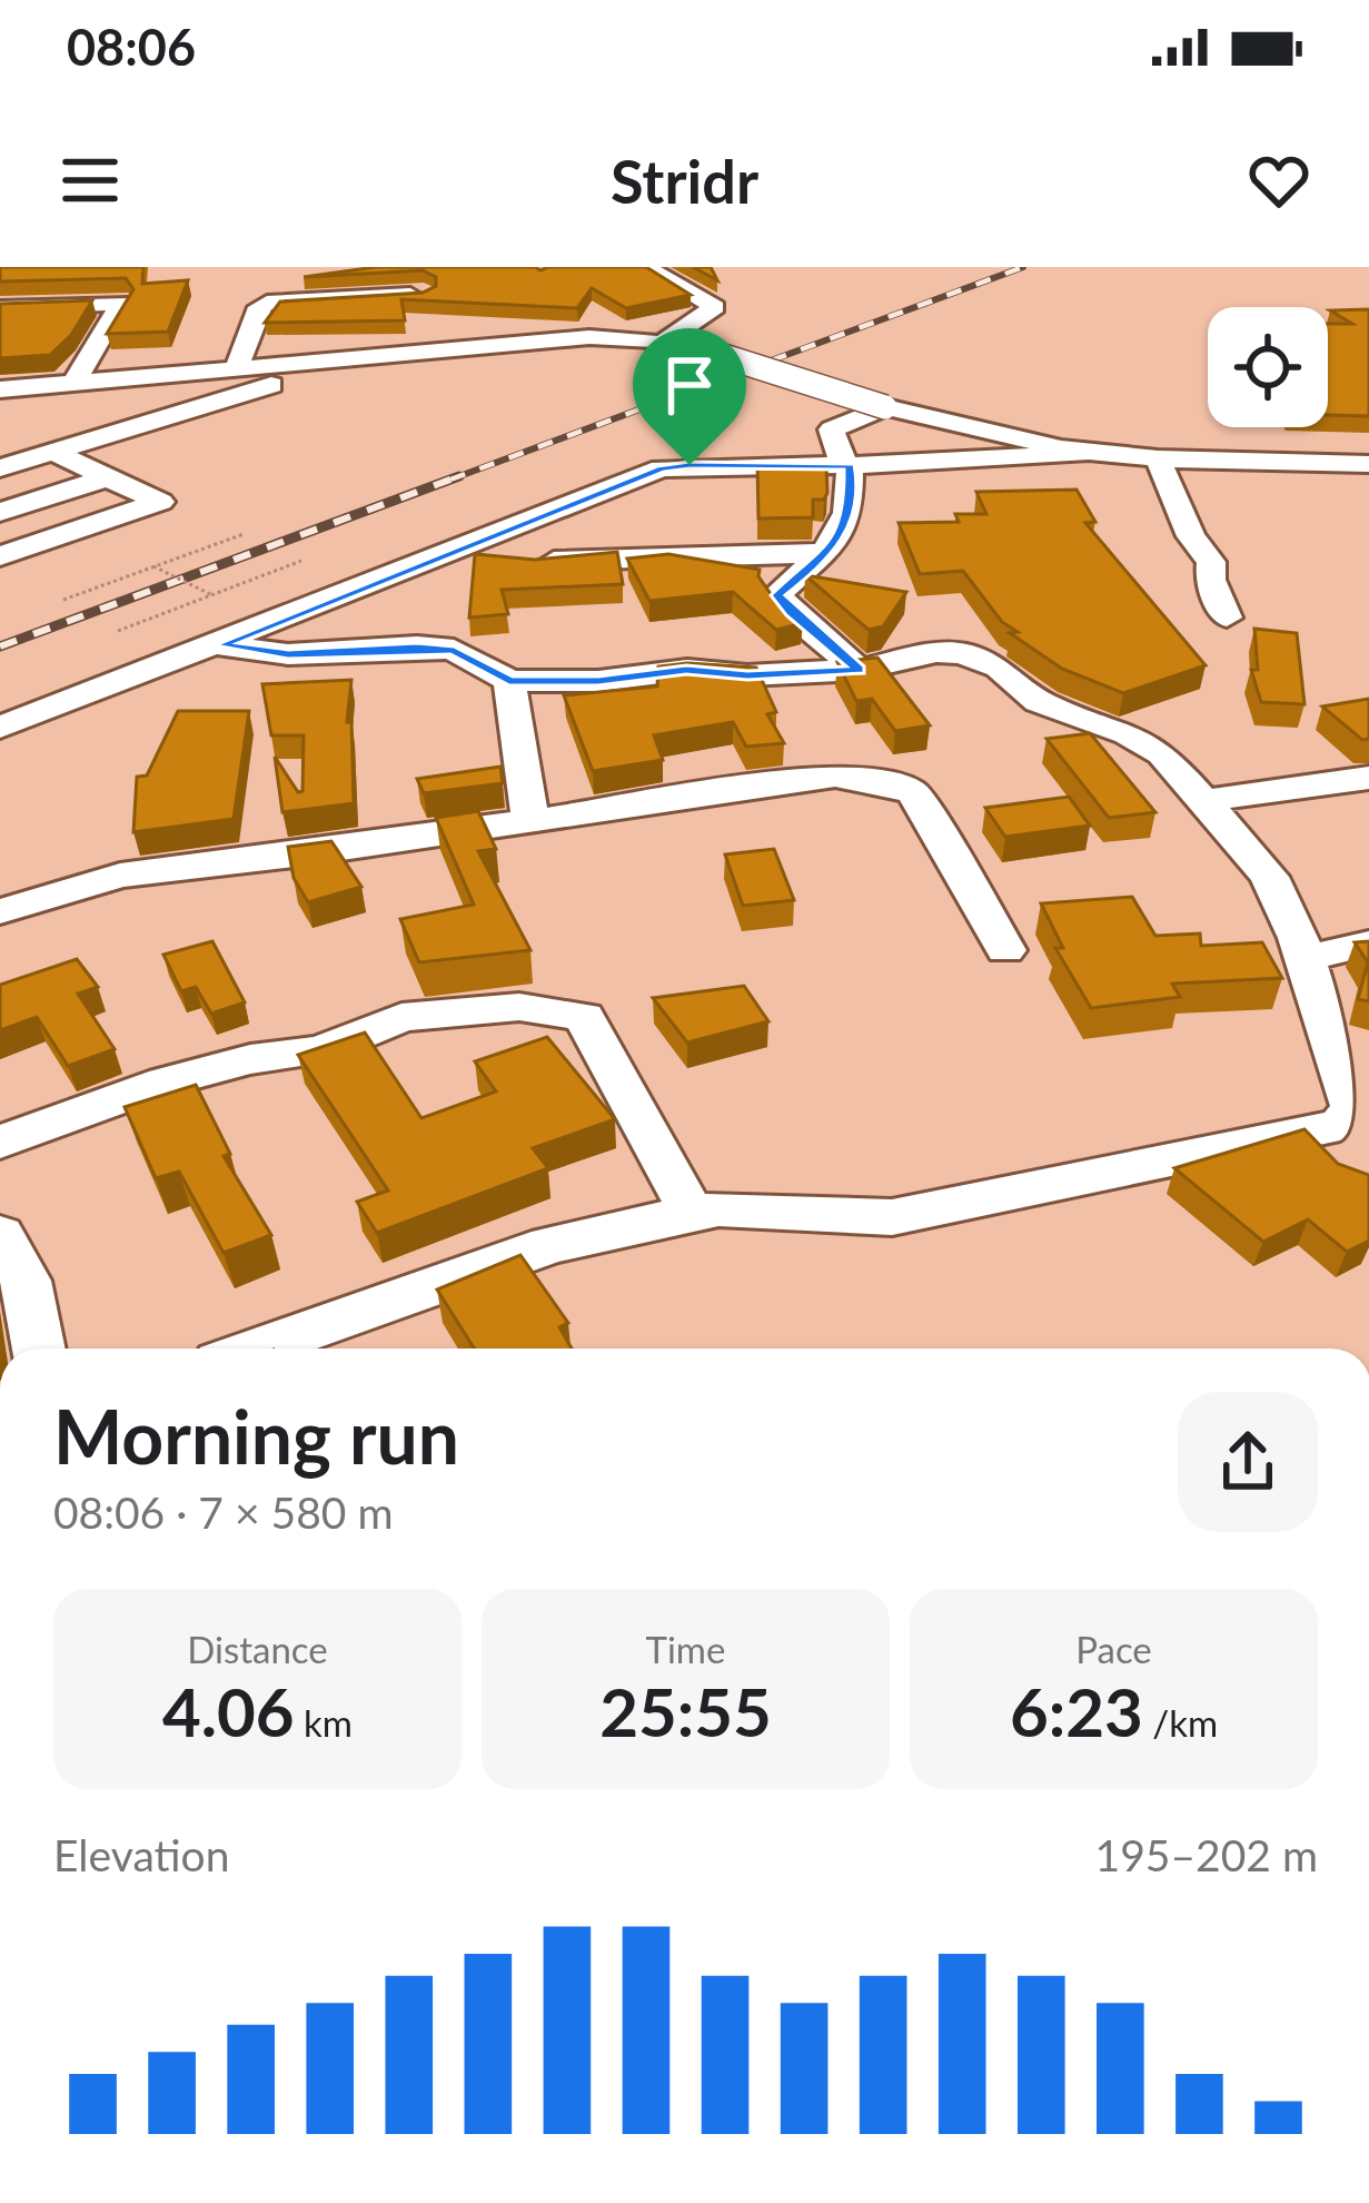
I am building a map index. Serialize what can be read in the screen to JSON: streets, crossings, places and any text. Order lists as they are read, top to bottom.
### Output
{
  "page": {
    "status": "08:06",
    "header": "Stridr",
    "heading": ["Morning run", "08:06 · 7 × 580 m"],
    "stats": [
      ["Distance", "4.06 km"],
      ["Time", "25:55"],
      ["Pace", "6:23 /km"]
    ],
    "chart": ["Elevation", "195–202 m"]
  }
}
